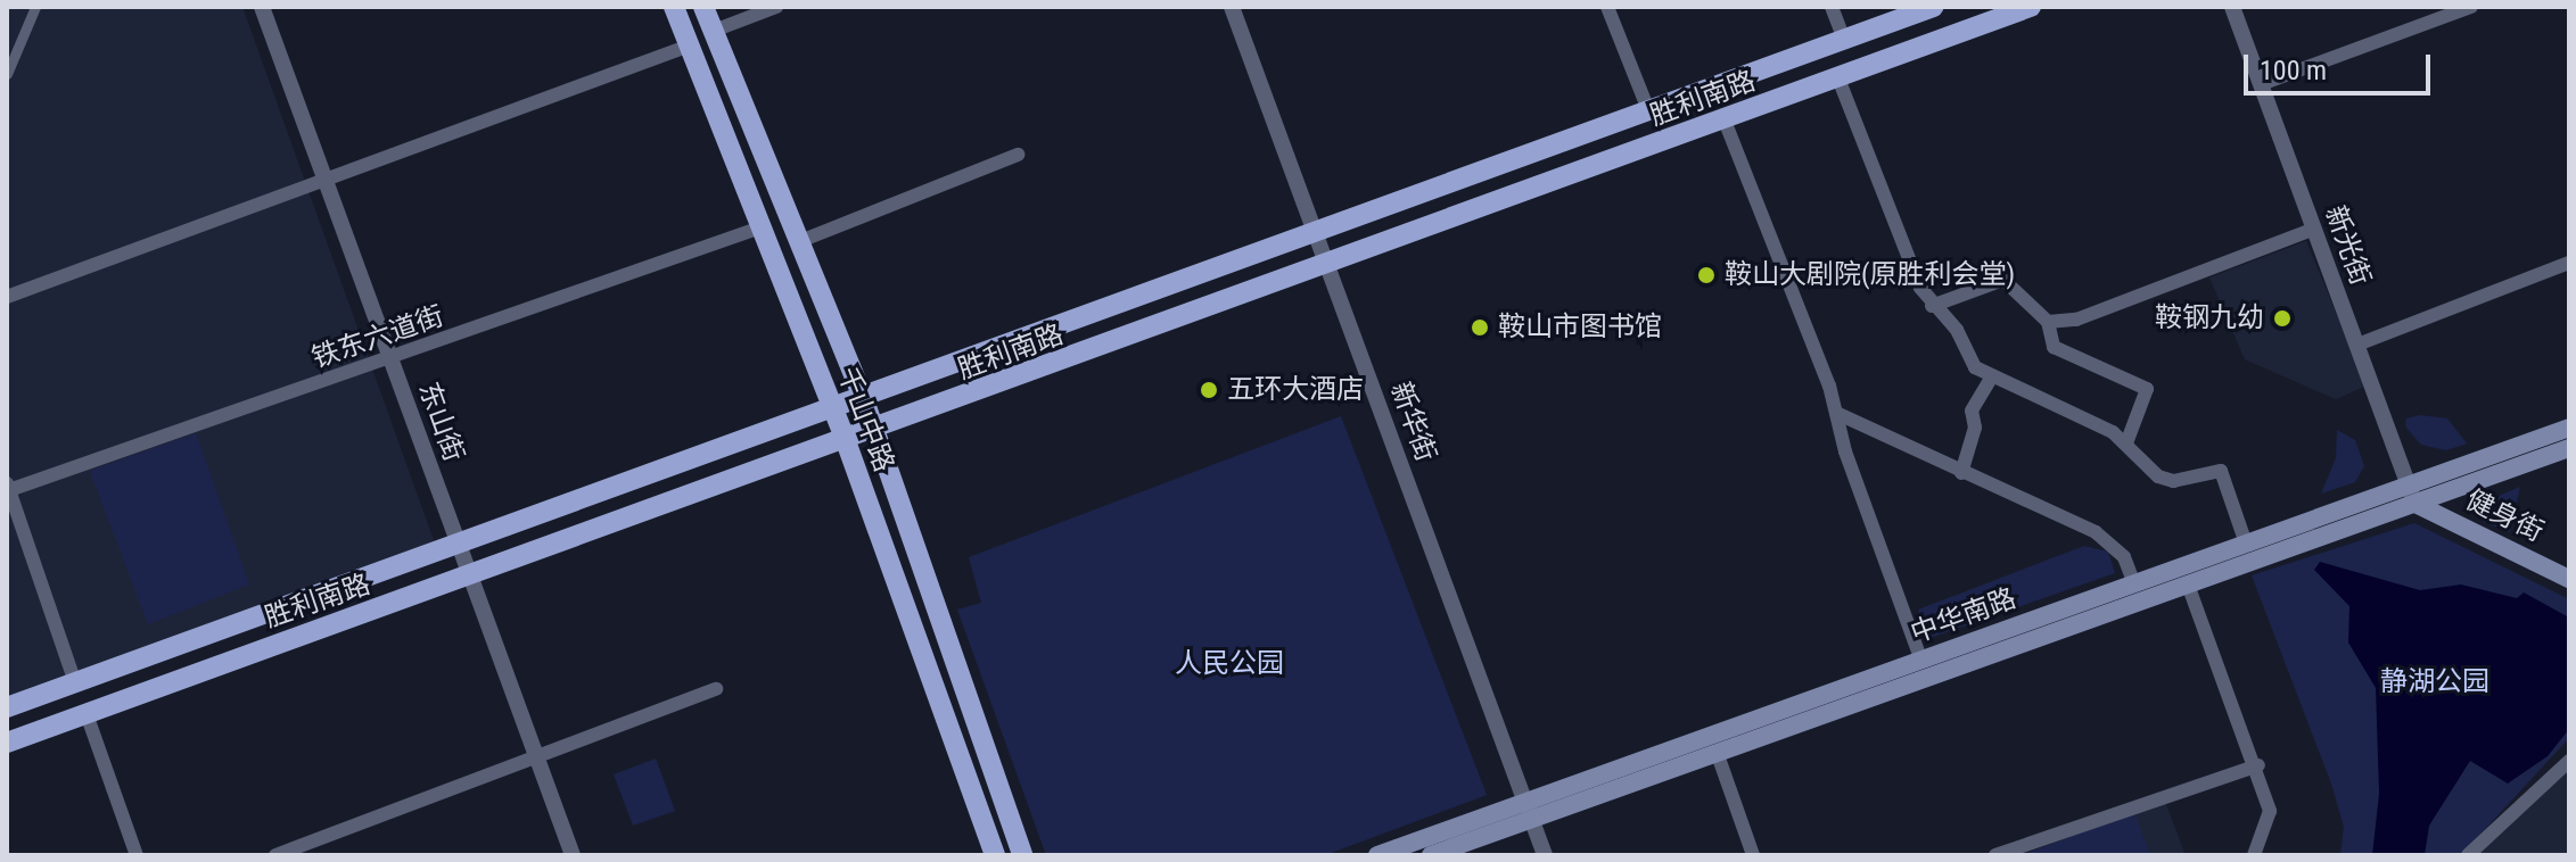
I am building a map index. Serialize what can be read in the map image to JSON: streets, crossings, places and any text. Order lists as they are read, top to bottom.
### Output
{
  "streets": {
    "main road": [
      "胜利南路",
      "千山中路",
      "健身街",
      "中华南路"
    ],
    "street": [
      "新光街",
      "铁东六道街",
      "东山街",
      "新华街"
    ]
  },
  "crossings": [
    ["胜利南路", "千山中路"],
    ["胜利南路", "东山街"],
    ["胜利南路", "新华街"],
    ["新光街", "健身街"],
    ["新光街", "中华南路"],
    ["铁东六道街", "千山中路"],
    ["铁东六道街", "东山街"],
    ["新华街", "中华南路"],
    ["健身街", "中华南路"]
  ],
  "parks": ["人民公园", "静湖公园"],
  "places": [
    "鞍山大剧院(原胜利会堂)",
    "鞍钢九幼",
    "鞍山市图书馆",
    "五环大酒店"
  ],
  "scale_bar": "100 m"
}
